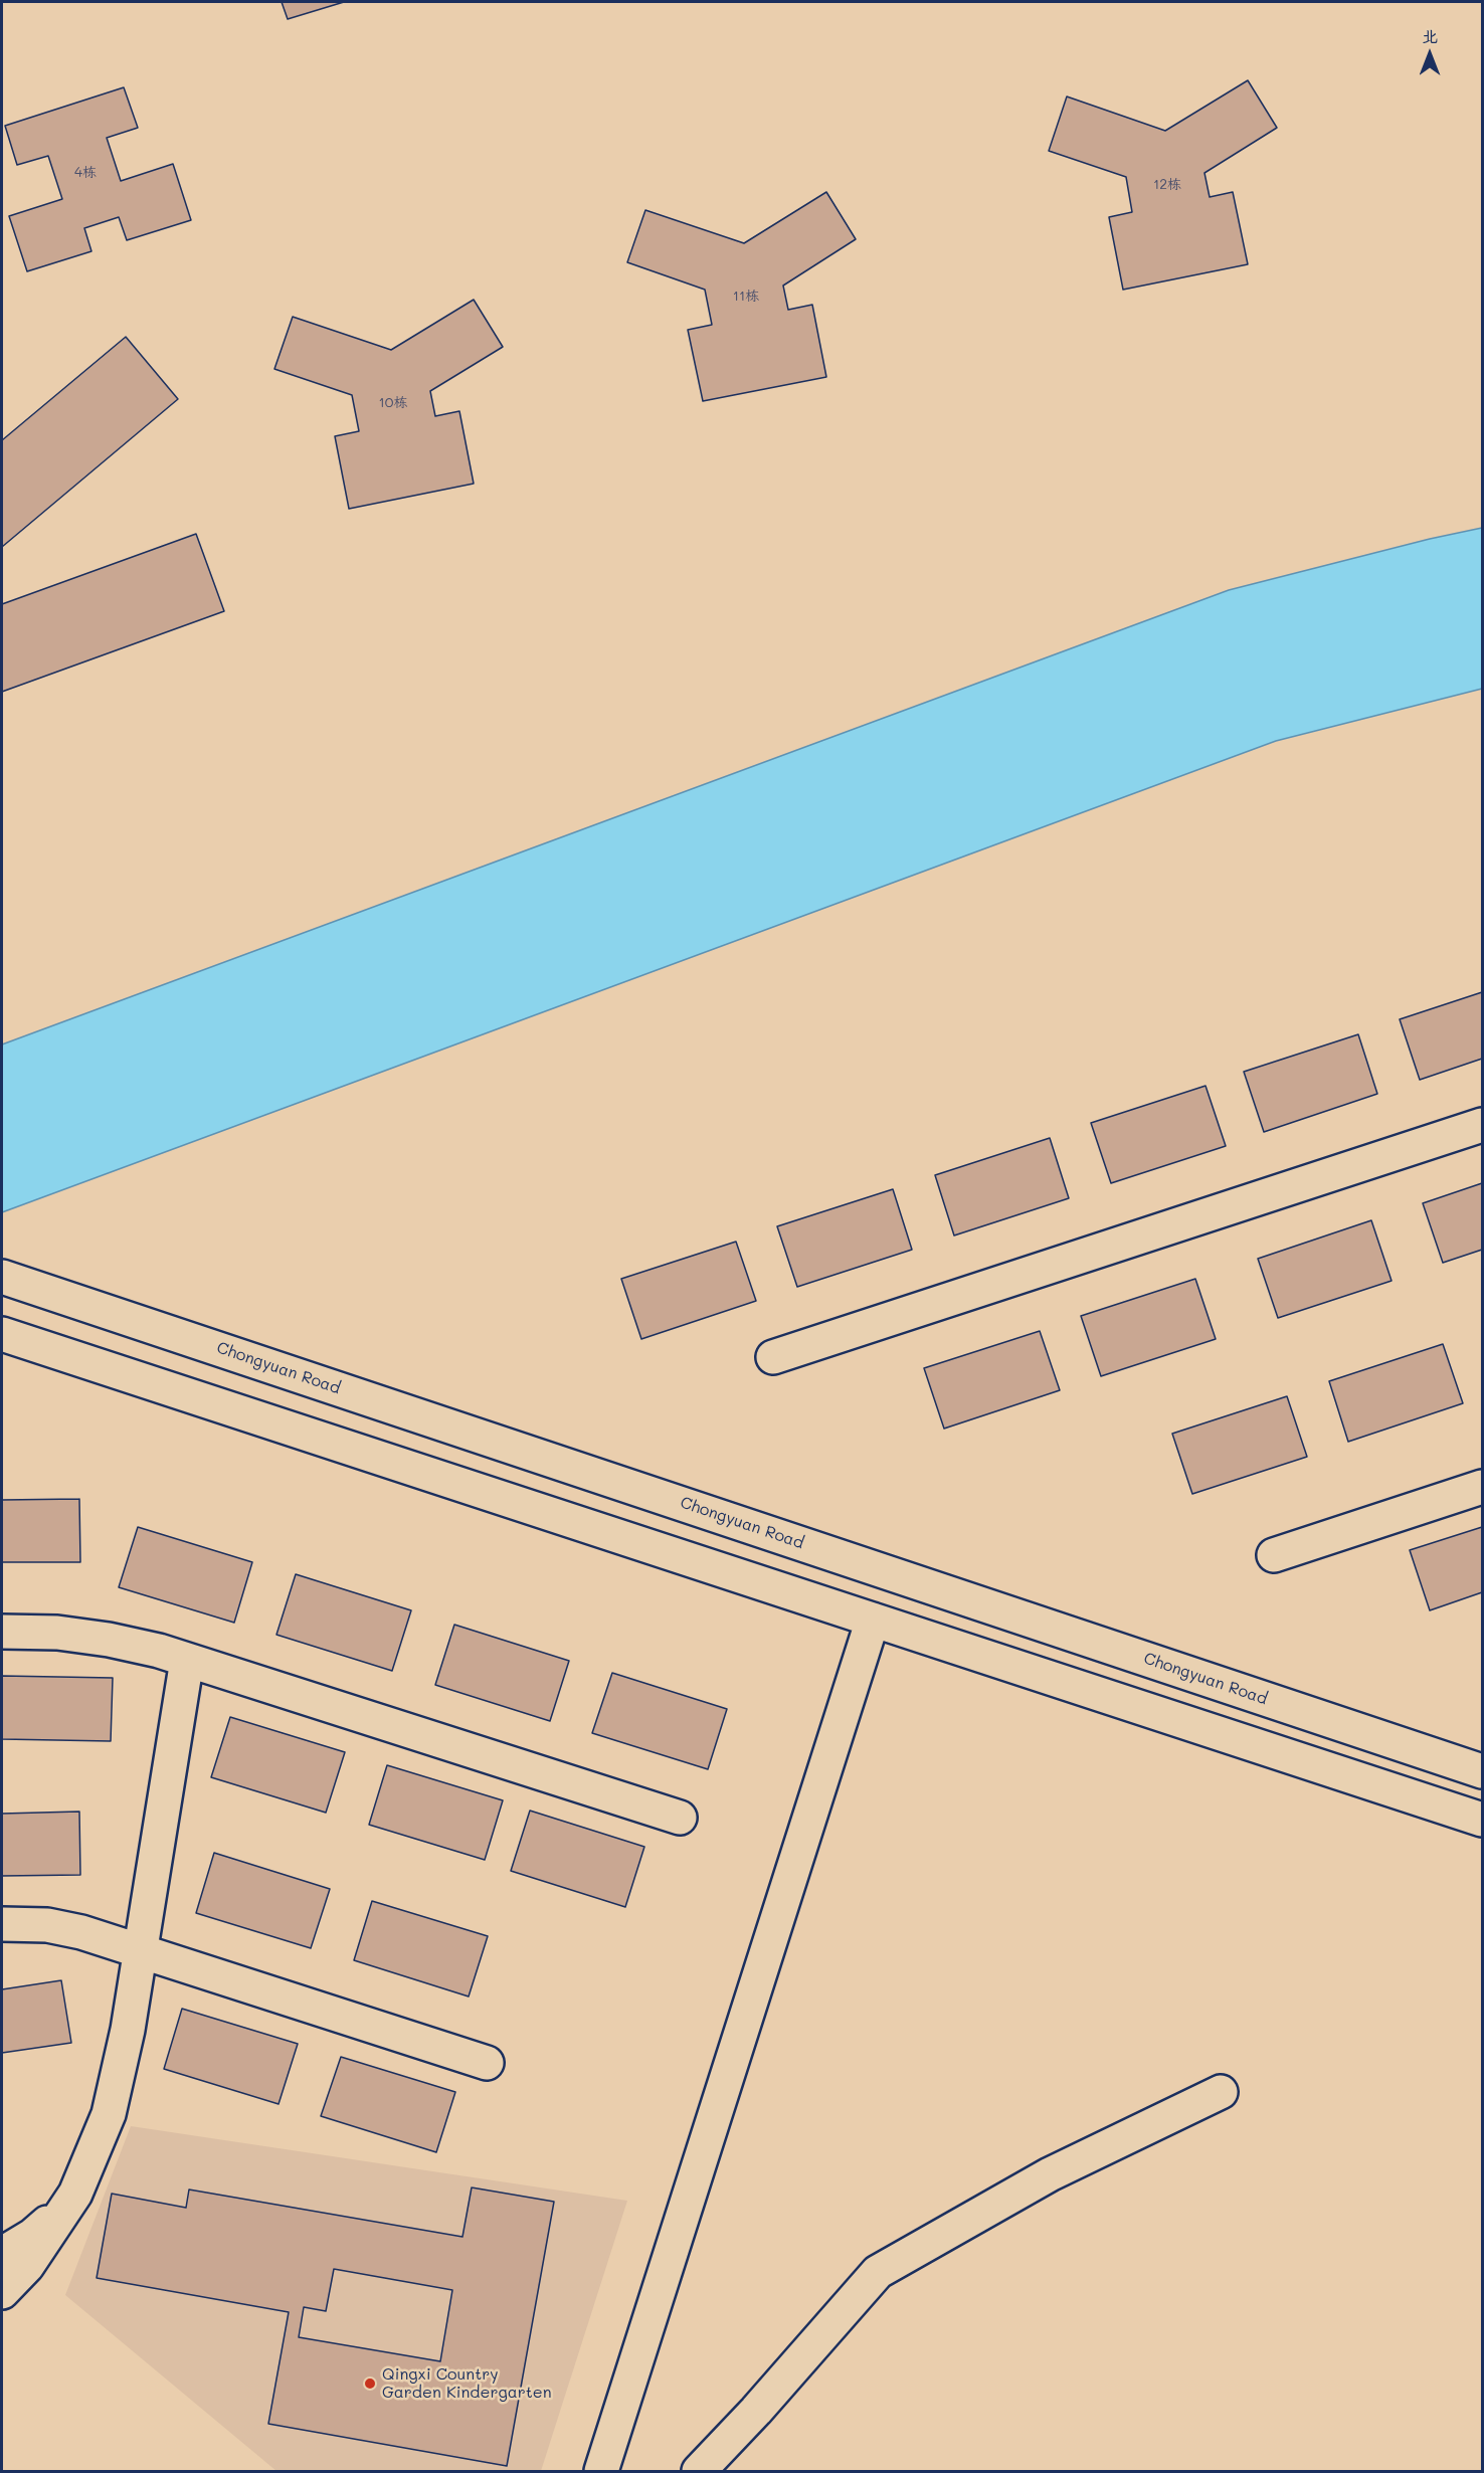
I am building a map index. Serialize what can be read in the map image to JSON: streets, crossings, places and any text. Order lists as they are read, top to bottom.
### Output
{
  "streets": {
    "street": ["Chongyuan Road"]
  },
  "places": ["Qingxi Country Garden Kindergarten"],
  "house_numbers": [
    "4栋",
    "12栋",
    "11栋",
    "10栋"
  ],
  "north": "top"
}
